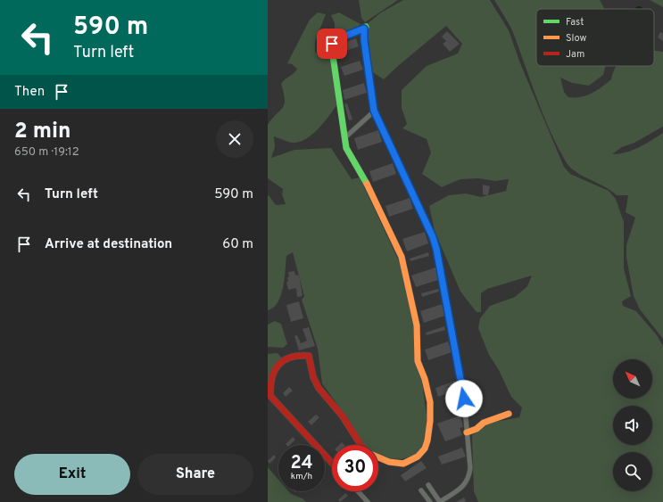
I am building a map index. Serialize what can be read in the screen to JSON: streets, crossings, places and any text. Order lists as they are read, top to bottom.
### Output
{
  "legend": ["Fast", "Slow", "Jam"],
  "north": "top left",
  "page": {
    "turn": ["590 m", "Turn left"],
    "then": "Then",
    "heading": ["2 min", "650 m · 19:12"],
    "list": [
      {
        "name": "Turn left",
        "value": "590 m"
      },
      {
        "name": "Arrive at destination",
        "value": "60 m"
      }
    ],
    "speed": "24 km/h",
    "limit": "30",
    "buttons": ["Exit", "Share"]
  }
}
